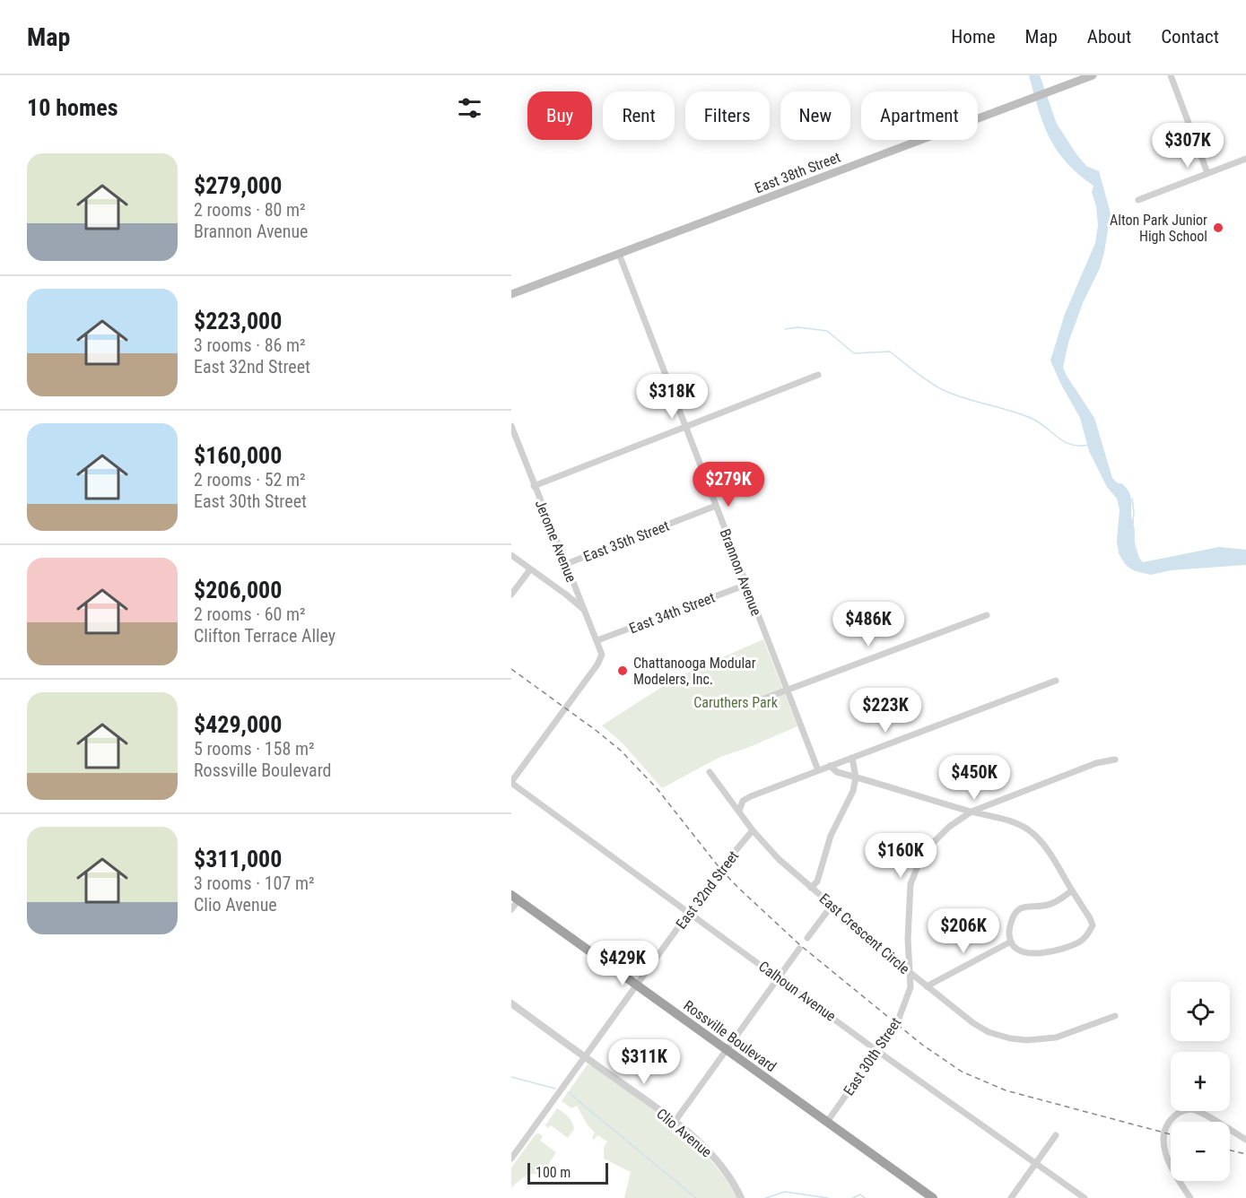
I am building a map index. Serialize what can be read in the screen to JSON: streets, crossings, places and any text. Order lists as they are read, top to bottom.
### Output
{
  "streets": {
    "highway": ["Rossville Boulevard"],
    "main road": ["East 38th Street"],
    "street": [
      "Jerome Avenue",
      "East 35th Street",
      "Brannon Avenue",
      "East 34th Street",
      "East 32nd Street",
      "East Crescent Circle",
      "Calhoun Avenue",
      "East 30th Street",
      "Clio Avenue"
    ]
  },
  "crossings": [
    ["East 38th Street", "Brannon Avenue"],
    ["Jerome Avenue", "East 35th Street"],
    ["Jerome Avenue", "East 34th Street"],
    ["Jerome Avenue", "Calhoun Avenue"],
    ["East 35th Street", "Brannon Avenue"],
    ["Brannon Avenue", "East 34th Street"],
    ["East 32nd Street", "East Crescent Circle"],
    ["East 32nd Street", "Calhoun Avenue"],
    ["East 32nd Street", "Rossville Boulevard"],
    ["East 32nd Street", "Clio Avenue"],
    ["East Crescent Circle", "East 30th Street"],
    ["Calhoun Avenue", "East 30th Street"],
    ["Rossville Boulevard", "East 30th Street"]
  ],
  "parks": ["Caruthers Park"],
  "places": ["Alton Park Junior High School", "Chattanooga Modular Modelers, Inc."],
  "scale_bar": "100 m",
  "page": {
    "header": "Map",
    "nav": [
      "Home",
      "Map",
      "About",
      "Contact"
    ],
    "heading": "10 homes",
    "chip": [
      "Buy",
      "Rent",
      "Filters",
      "New",
      "Apartment"
    ],
    "price": [
      "$307K",
      "$318K",
      "$279K",
      "$486K",
      "$223K",
      "$450K",
      "$160K",
      "$206K",
      "$429K",
      "$311K"
    ],
    "list": [
      {
        "name": "$279,000",
        "note": "2 rooms · 80 m² · Brannon Avenue"
      },
      {
        "name": "$223,000",
        "note": "3 rooms · 86 m² · East 32nd Street"
      },
      {
        "name": "$160,000",
        "note": "2 rooms · 52 m² · East 30th Street"
      },
      {
        "name": "$206,000",
        "note": "2 rooms · 60 m² · Clifton Terrace Alley"
      },
      {
        "name": "$429,000",
        "note": "5 rooms · 158 m² · Rossville Boulevard"
      },
      {
        "name": "$311,000",
        "note": "3 rooms · 107 m² · Clio Avenue"
      }
    ],
    "map_buttons": ["+", "−"],
    "scale": "100 m"
  }
}
